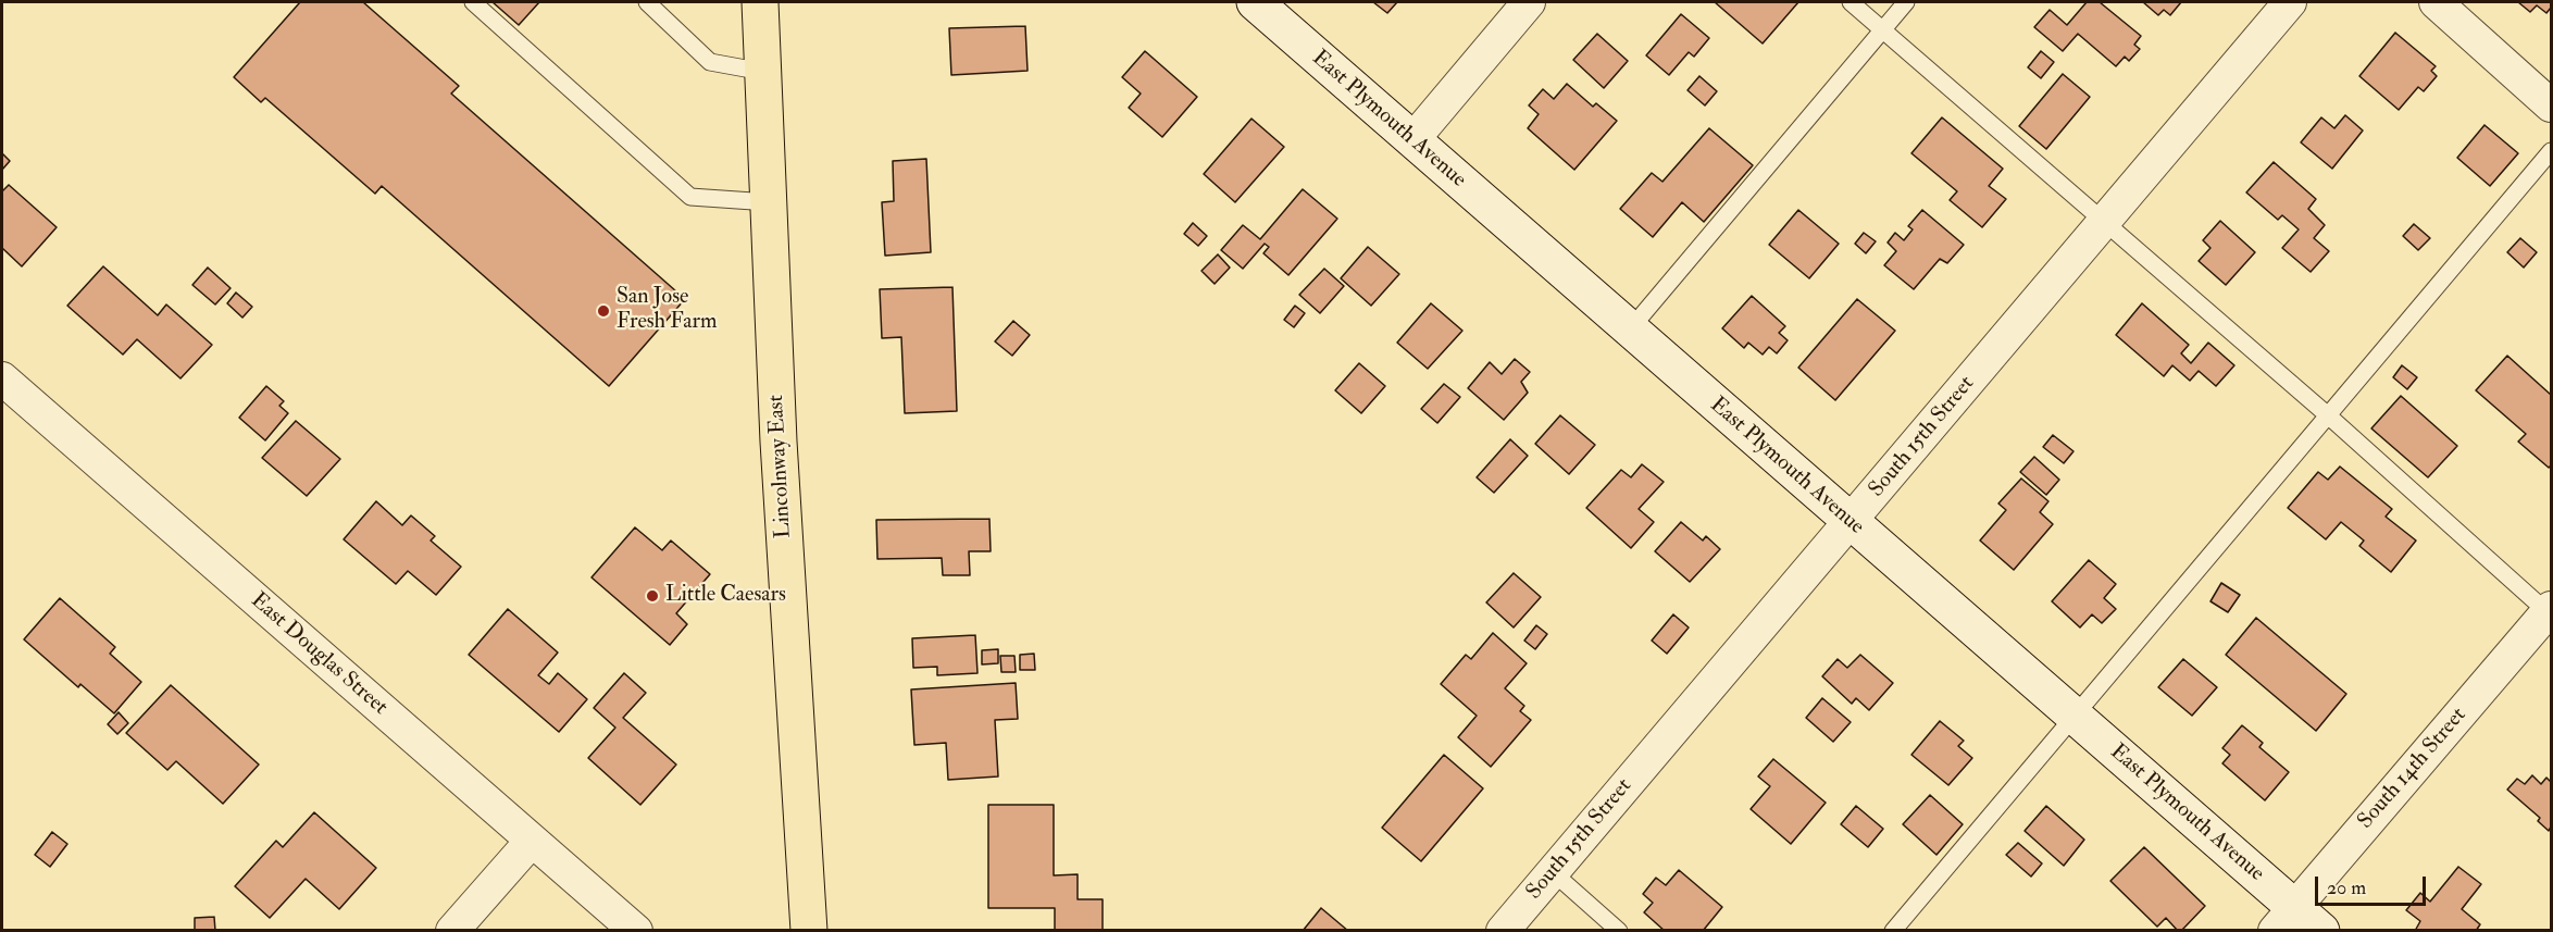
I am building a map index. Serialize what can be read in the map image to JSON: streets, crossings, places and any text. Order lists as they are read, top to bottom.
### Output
{
  "streets": {
    "highway": ["Lincolnway East"],
    "main road": ["East Plymouth Avenue"],
    "street": ["South 15th Street", "East Douglas Street", "South 14th Street"]
  },
  "crossings": [
    ["East Plymouth Avenue", "South 15th Street"],
    ["East Plymouth Avenue", "South 14th Street"]
  ],
  "places": ["San Jose Fresh Farm", "Little Caesars"],
  "scale_bar": "20 m"
}
